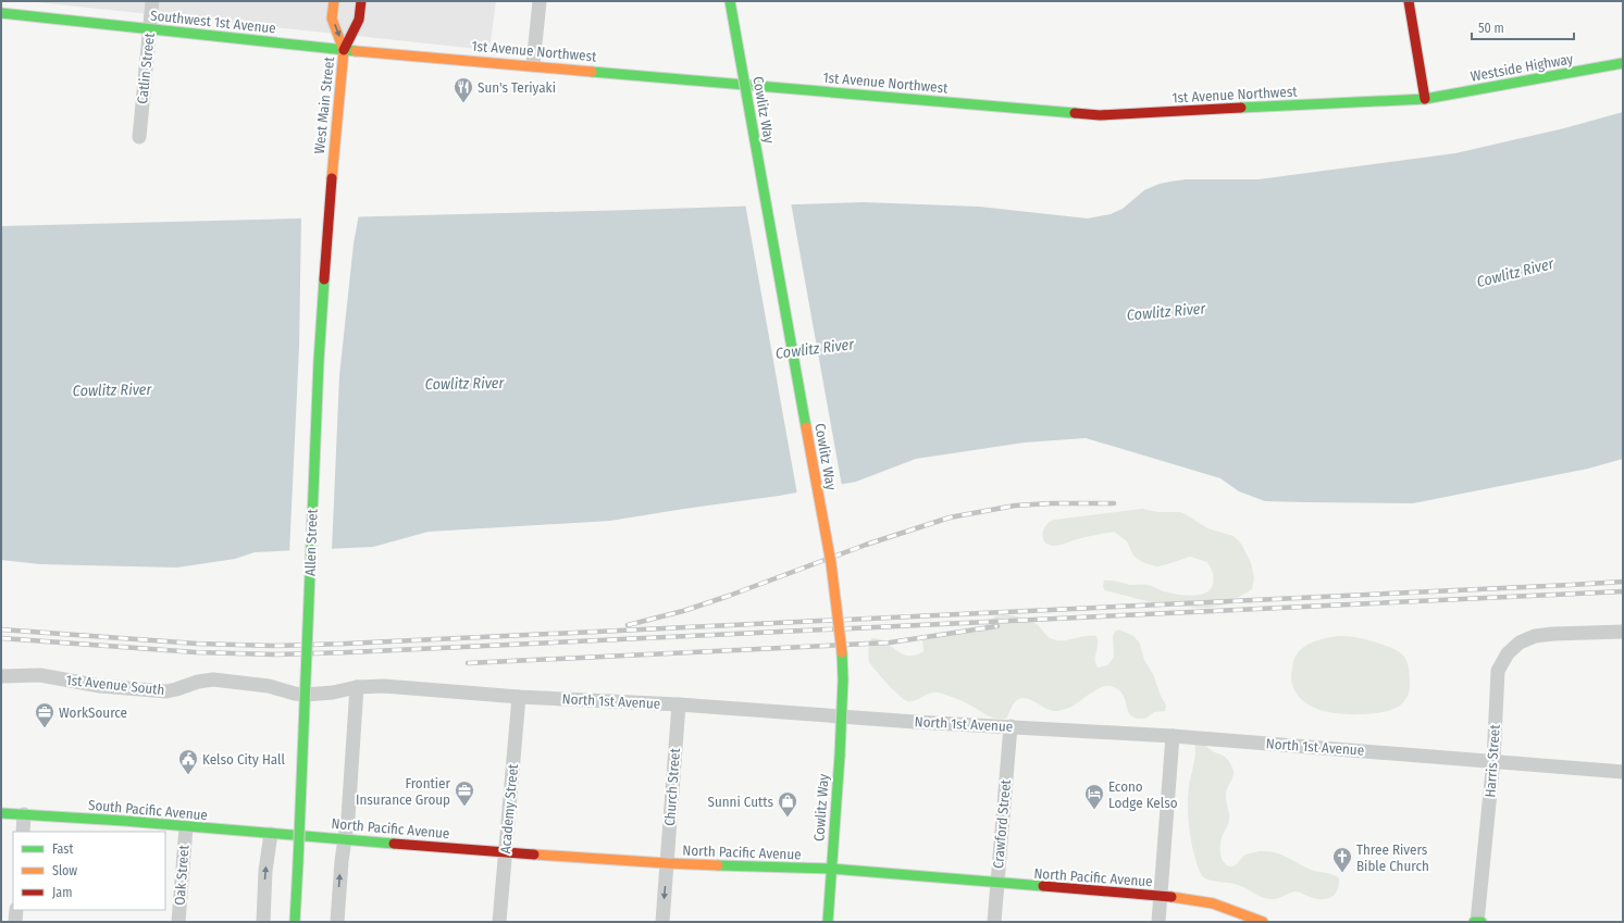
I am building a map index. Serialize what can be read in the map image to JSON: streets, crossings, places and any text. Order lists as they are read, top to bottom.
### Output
{
  "streets": {
    "main road": [
      "Southwest 1st Avenue",
      "1st Avenue Northwest",
      "Westside Highway",
      "West Main Street",
      "Cowlitz Way",
      "Allen Street",
      "South Pacific Avenue",
      "North Pacific Avenue"
    ],
    "street": [
      "Catlin Street",
      "1st Avenue South",
      "North 1st Avenue",
      "Harris Street",
      "Church Street",
      "Academy Street",
      "Crawford Street",
      "Oak Street"
    ]
  },
  "crossings": [
    ["Southwest 1st Avenue", "1st Avenue Northwest"],
    ["Southwest 1st Avenue", "Catlin Street"],
    ["Southwest 1st Avenue", "West Main Street"],
    ["1st Avenue Northwest", "Westside Highway"],
    ["1st Avenue Northwest", "West Main Street"],
    ["West Main Street", "Allen Street"],
    ["Cowlitz Way", "North Pacific Avenue"],
    ["1st Avenue South", "North 1st Avenue"],
    ["North 1st Avenue", "Harris Street"],
    ["North 1st Avenue", "Church Street"],
    ["North 1st Avenue", "Academy Street"],
    ["North 1st Avenue", "Crawford Street"],
    ["Church Street", "North Pacific Avenue"],
    ["Academy Street", "North Pacific Avenue"],
    ["South Pacific Avenue", "North Pacific Avenue"],
    ["South Pacific Avenue", "Oak Street"],
    ["Crawford Street", "North Pacific Avenue"]
  ],
  "water": ["Cowlitz River"],
  "places": {
    "restaurant": ["Sun's Teriyaki"],
    "office": ["WorkSource", "Frontier Insurance Group"],
    "public building": ["Kelso City Hall"],
    "hotel": ["Econo Lodge Kelso"],
    "shop": ["Sunni Cutts"],
    "church": ["Three Rivers Bible Church"]
  },
  "legend": ["Fast", "Slow", "Jam"],
  "scale_bar": "50 m"
}
